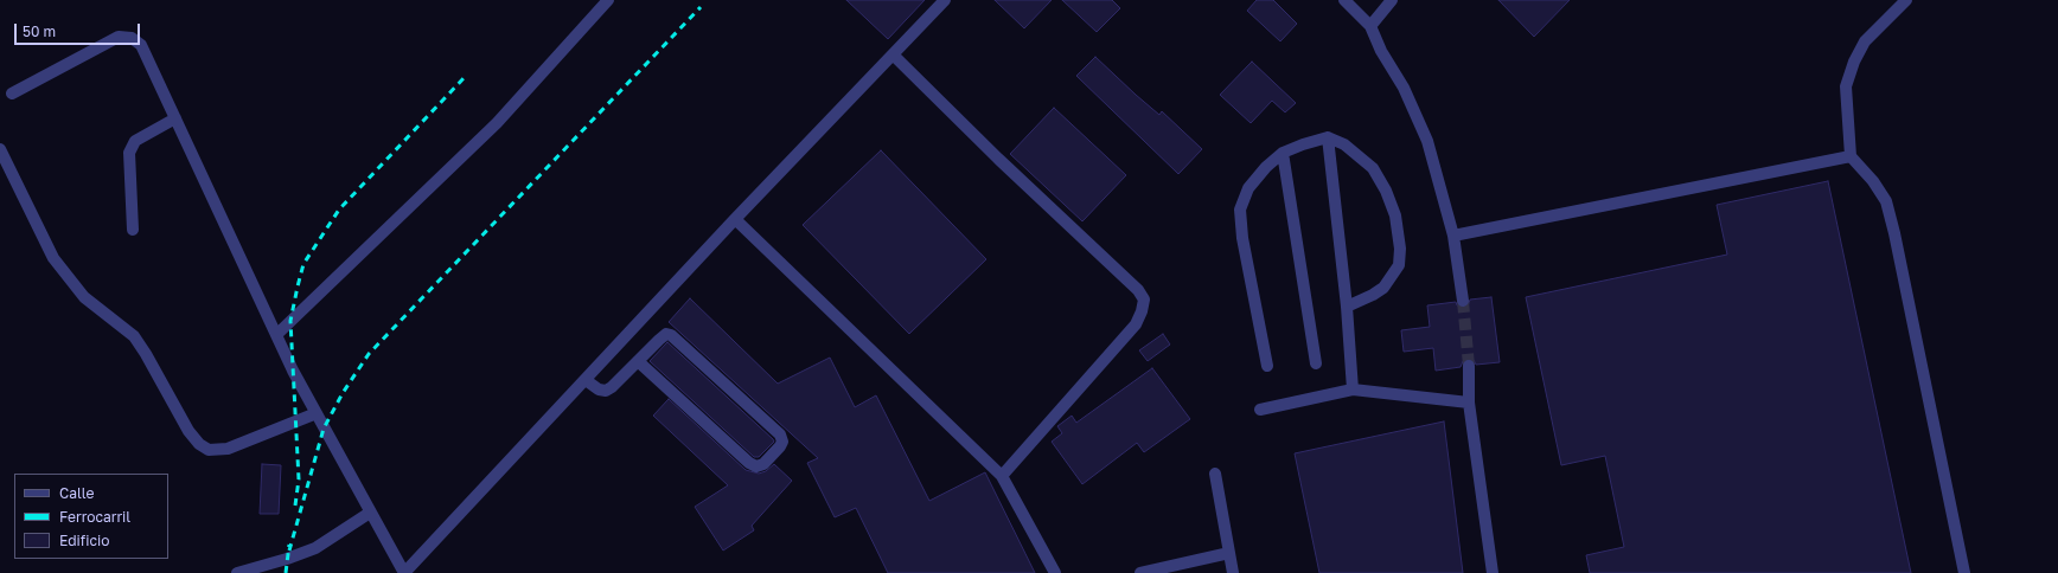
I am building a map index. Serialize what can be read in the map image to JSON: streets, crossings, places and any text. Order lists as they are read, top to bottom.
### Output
{
  "legend": ["Calle", "Ferrocarril", "Edificio"],
  "scale_bar": "50 m"
}
